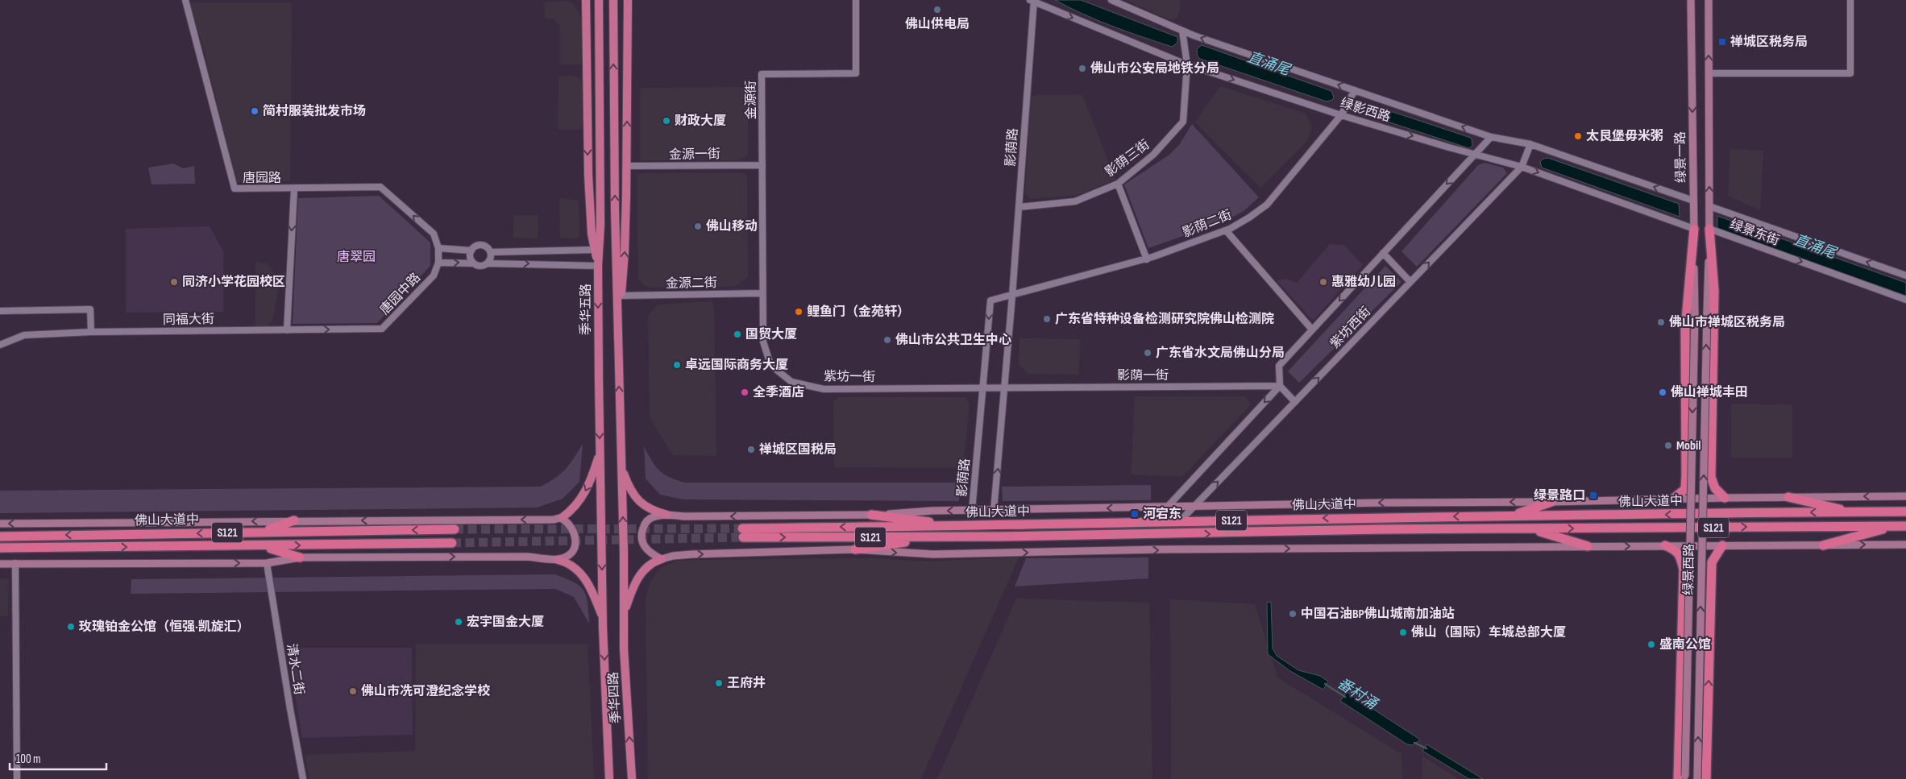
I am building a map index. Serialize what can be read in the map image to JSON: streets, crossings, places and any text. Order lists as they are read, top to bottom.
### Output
{
  "streets": {
    "highway": ["佛山大道中", "S121"],
    "main road": [
      "绿景一路",
      "季华五路",
      "绿景西路",
      "季华四路"
    ],
    "street": [
      "金源街",
      "绿影西路",
      "影荫路",
      "金源一街",
      "影荫三街",
      "唐园路",
      "影荫二街",
      "绿景东街",
      "金源二街",
      "唐园中路",
      "同福大街",
      "紫坊西街",
      "影荫一街",
      "紫坊一街",
      "清水二街"
    ]
  },
  "crossings": [
    ["金源街", "金源一街"],
    ["金源街", "金源二街"],
    ["金源街", "紫坊一街"],
    ["绿影西路", "影荫路"],
    ["绿影西路", "绿景一路"],
    ["绿影西路", "影荫三街"],
    ["绿影西路", "影荫二街"],
    ["绿影西路", "紫坊西街"],
    ["影荫路", "影荫三街"],
    ["影荫路", "影荫二街"],
    ["影荫路", "影荫一街"],
    ["影荫路", "紫坊一街"],
    ["影荫路", "佛山大道中"],
    ["绿景一路", "绿景西路"],
    ["唐园路", "唐园中路"],
    ["唐园路", "同福大街"],
    ["绿景东街", "绿景西路"],
    ["金源二街", "紫坊一街"],
    ["唐园中路", "同福大街"],
    ["季华五路", "季华四路"],
    ["紫坊西街", "影荫一街"],
    ["紫坊西街", "佛山大道中"],
    ["影荫一街", "紫坊一街"]
  ],
  "one_way": ["唐园路", "唐园中路"],
  "water": ["直涌尾", "番村涌"],
  "parks": ["唐翠园"],
  "places": {
    "other": [
      "佛山供电局",
      "佛山市公安局地铁分局",
      "简村服装批发市场",
      "财政大厦",
      "太艮堡毋米粥",
      "佛山移动",
      "同济小学花园校区",
      "惠雅幼儿园",
      "鲤鱼门（金苑轩）",
      "广东省特种设备检测研究院佛山检测院",
      "佛山市禅城区税务局",
      "国贸大厦",
      "佛山市公共卫生中心",
      "广东省水文局佛山分局",
      "卓远国际商务大厦",
      "全季酒店",
      "佛山禅城丰田",
      "Mobil",
      "禅城区国税局",
      "中国石油BP佛山城南加油站",
      "宏宇国金大厦",
      "玫瑰铂金公馆（恒强·凯旋汇）",
      "佛山（国际）车城总部大厦",
      "盛南公馆",
      "王府井",
      "佛山市冼可澄纪念学校"
    ],
    "transit": ["禅城区税务局", "绿景路口", "河宕东"]
  },
  "scale_bar": "100 m"
}
